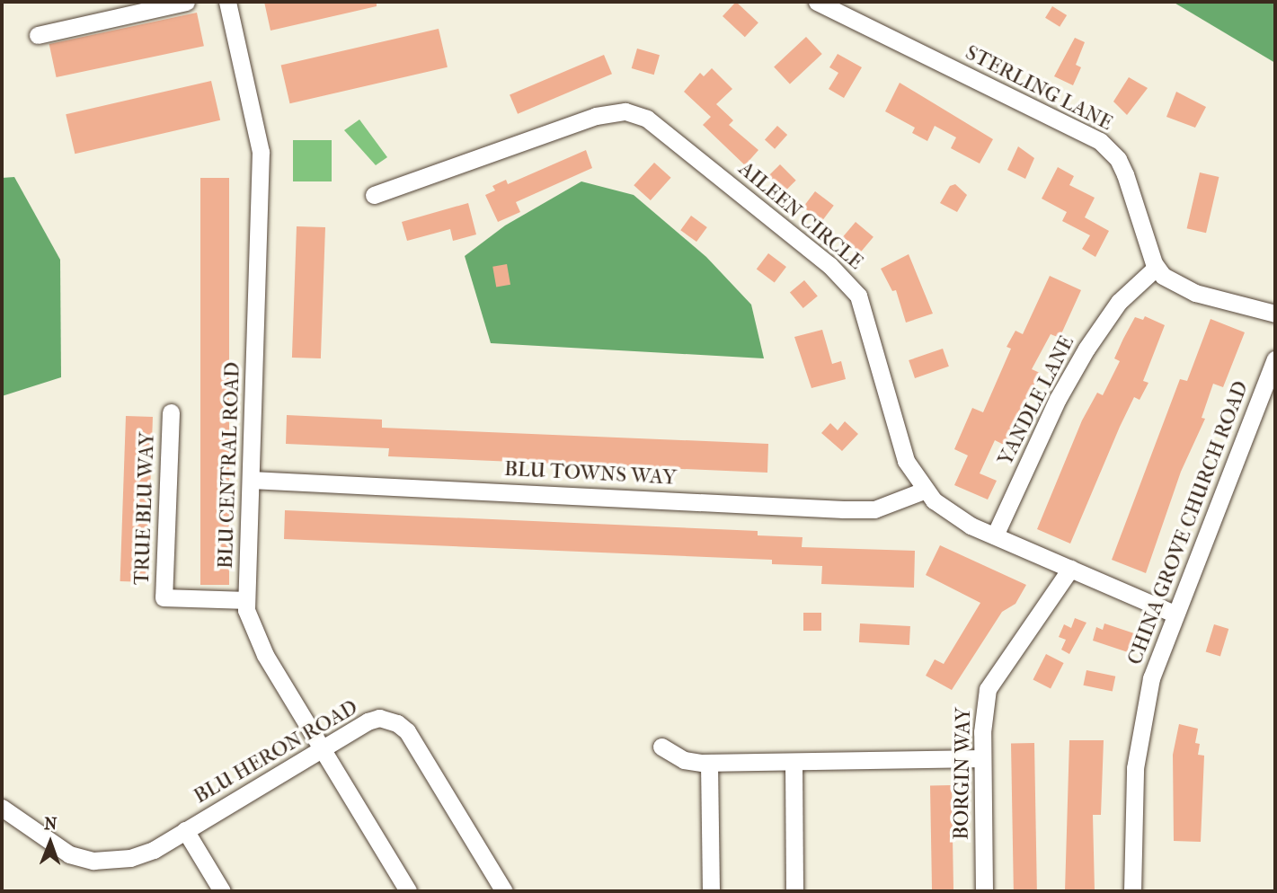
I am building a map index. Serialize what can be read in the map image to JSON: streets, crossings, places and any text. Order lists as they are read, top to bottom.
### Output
{
  "streets": {
    "street": [
      "STERLING LANE",
      "AILEEN CIRCLE",
      "YANDLE LANE",
      "BLU CENTRAL ROAD",
      "BLU TOWNS WAY",
      "TRUE BLU WAY",
      "CHINA GROVE CHURCH ROAD",
      "BLU HERON ROAD",
      "BORGIN WAY"
    ]
  },
  "crossings": [
    ["STERLING LANE", "YANDLE LANE"],
    ["AILEEN CIRCLE", "YANDLE LANE"],
    ["AILEEN CIRCLE", "BLU TOWNS WAY"],
    ["AILEEN CIRCLE", "CHINA GROVE CHURCH ROAD"],
    ["AILEEN CIRCLE", "BORGIN WAY"],
    ["BLU CENTRAL ROAD", "BLU TOWNS WAY"],
    ["BLU CENTRAL ROAD", "TRUE BLU WAY"],
    ["BLU CENTRAL ROAD", "BLU HERON ROAD"]
  ],
  "north": "top"
}
